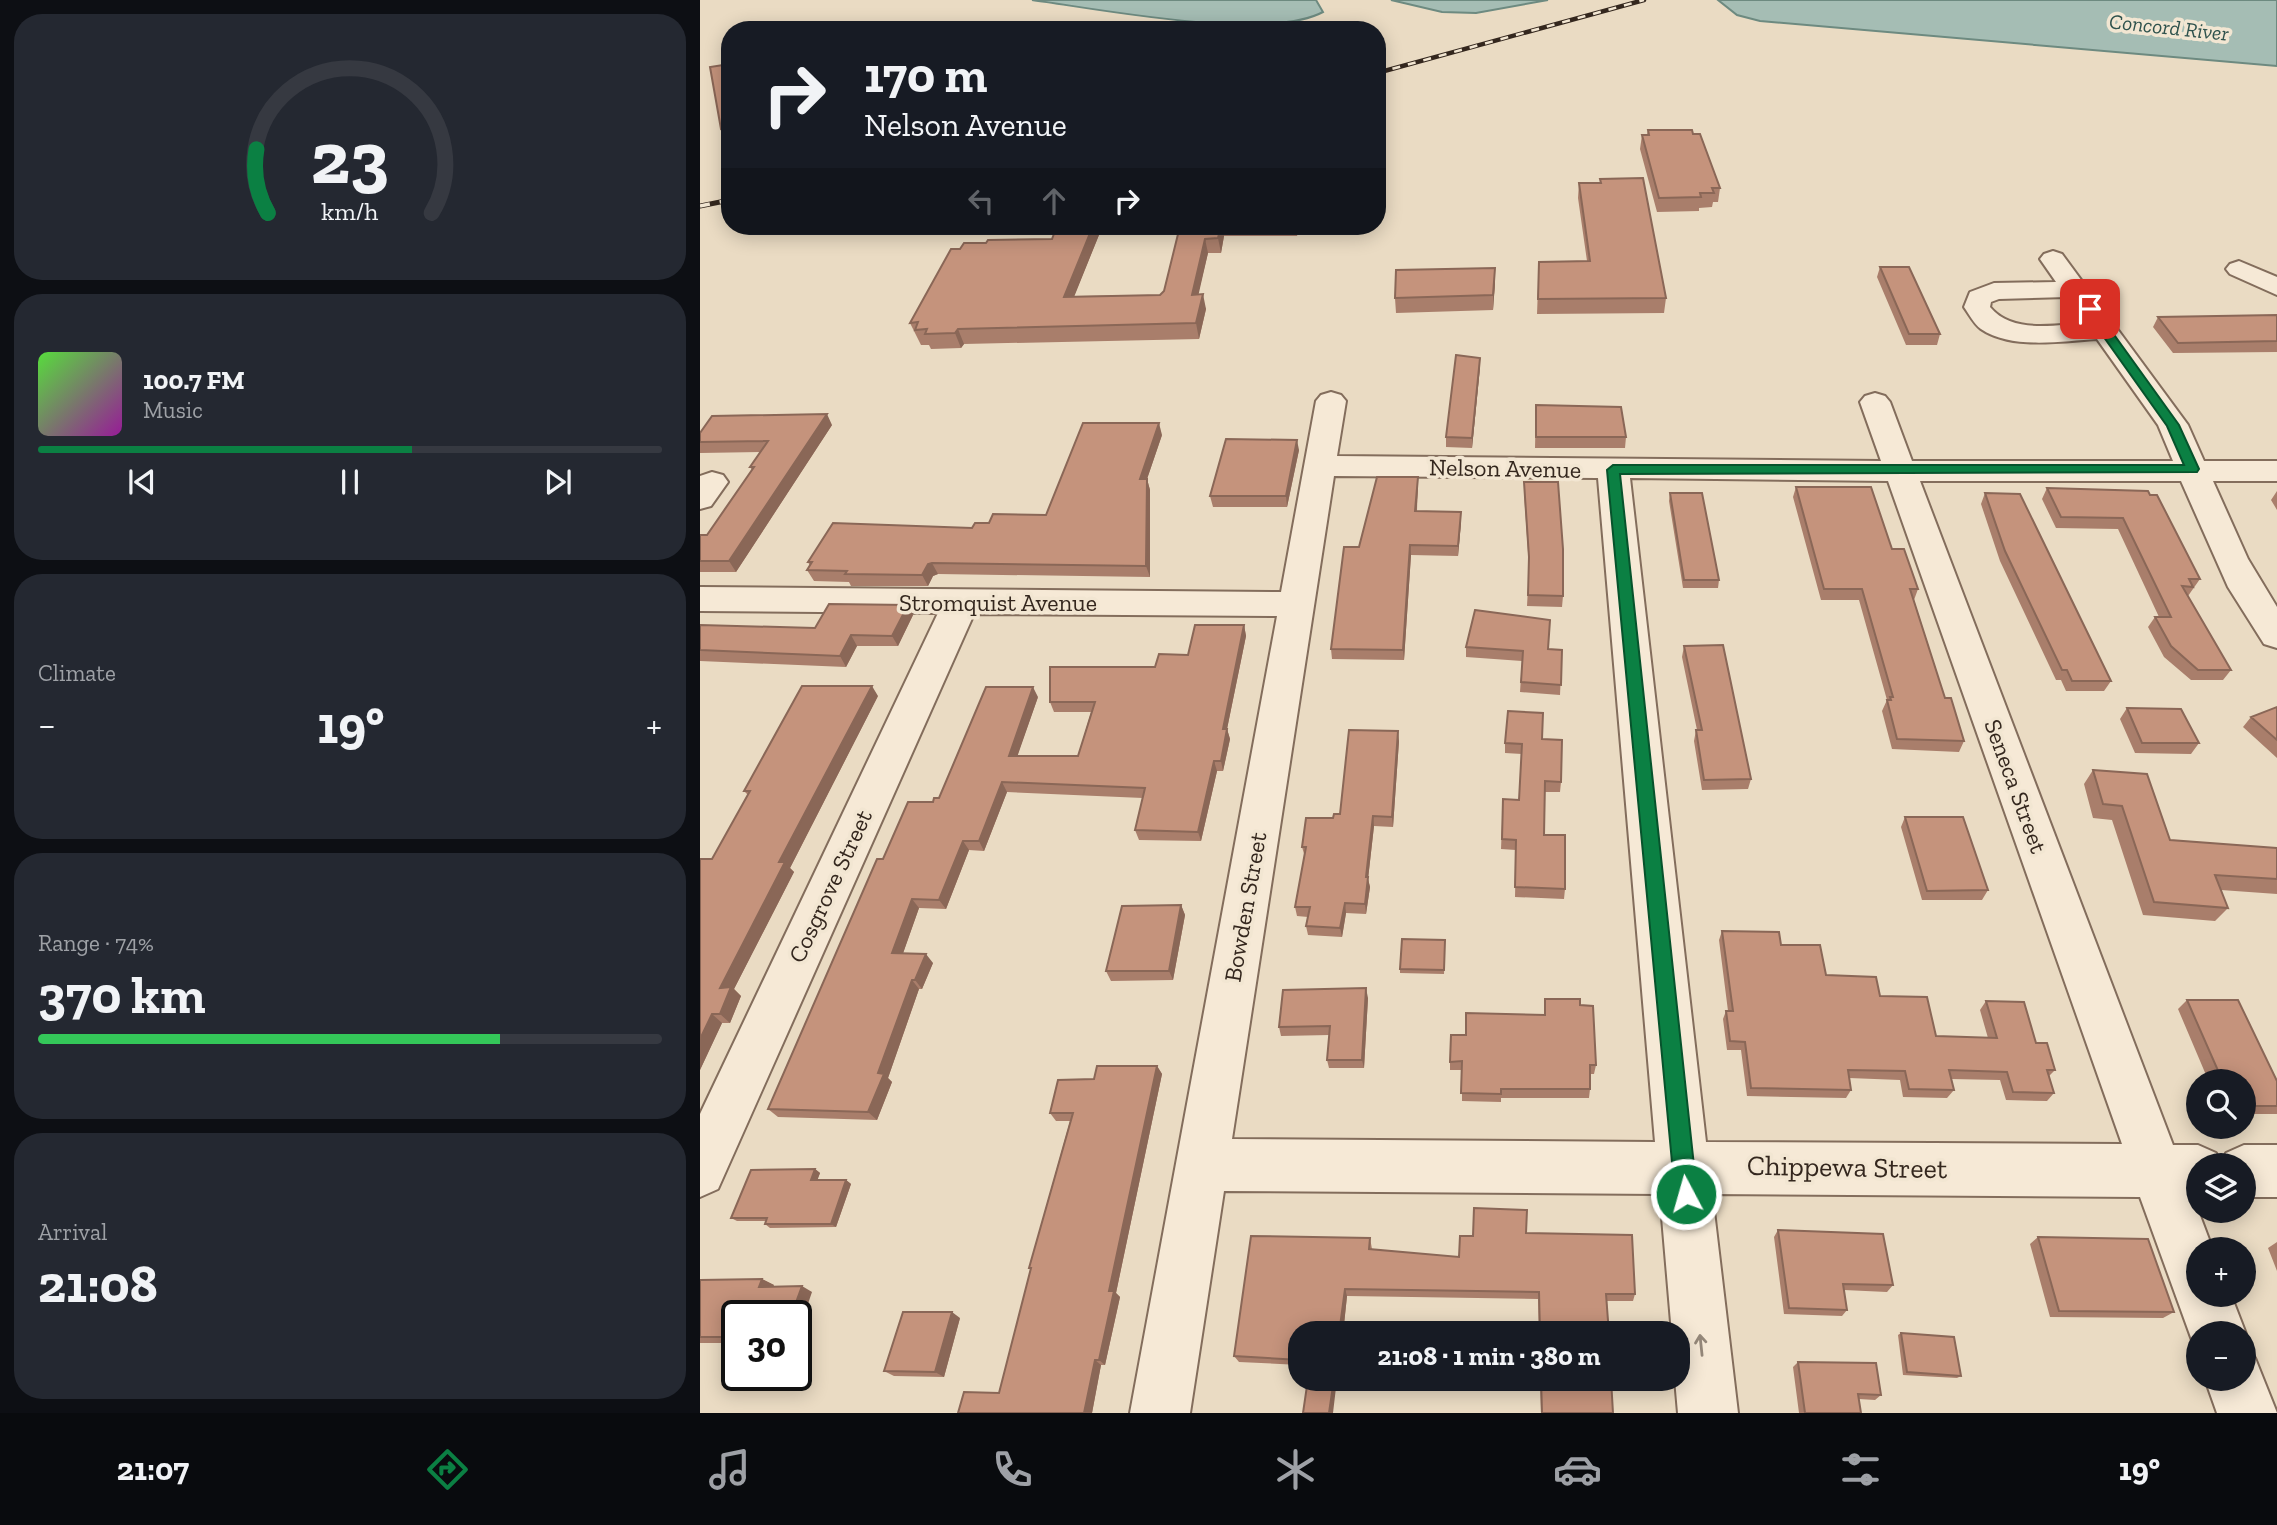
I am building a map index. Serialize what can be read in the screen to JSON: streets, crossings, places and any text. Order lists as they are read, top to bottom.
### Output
{
  "streets": {
    "street": [
      "Nelson Avenue",
      "Stromquist Avenue",
      "Seneca Street",
      "Cosgrove Street",
      "Bowden Street",
      "Chippewa Street"
    ]
  },
  "crossings": [
    ["Nelson Avenue", "Seneca Street"],
    ["Nelson Avenue", "Bowden Street"],
    ["Stromquist Avenue", "Cosgrove Street"],
    ["Stromquist Avenue", "Bowden Street"],
    ["Seneca Street", "Chippewa Street"],
    ["Bowden Street", "Chippewa Street"]
  ],
  "water": ["Concord River"],
  "page": {
    "turn": ["170 m", "Nelson Avenue"],
    "song": ["100.7 FM", "Music"],
    "tile": [
      "Climate",
      ["Range · 74%", "370 km"],
      ["Arrival", "21:08"]
    ],
    "heat": ["−", "19°", "+"],
    "map_buttons": ["+", "−"],
    "limit": "30",
    "trip": "21:08 · 1 min · 380 m",
    "tabs": ["21:07", "19°"],
    "gauge": ["23", "km/h"]
  }
}
